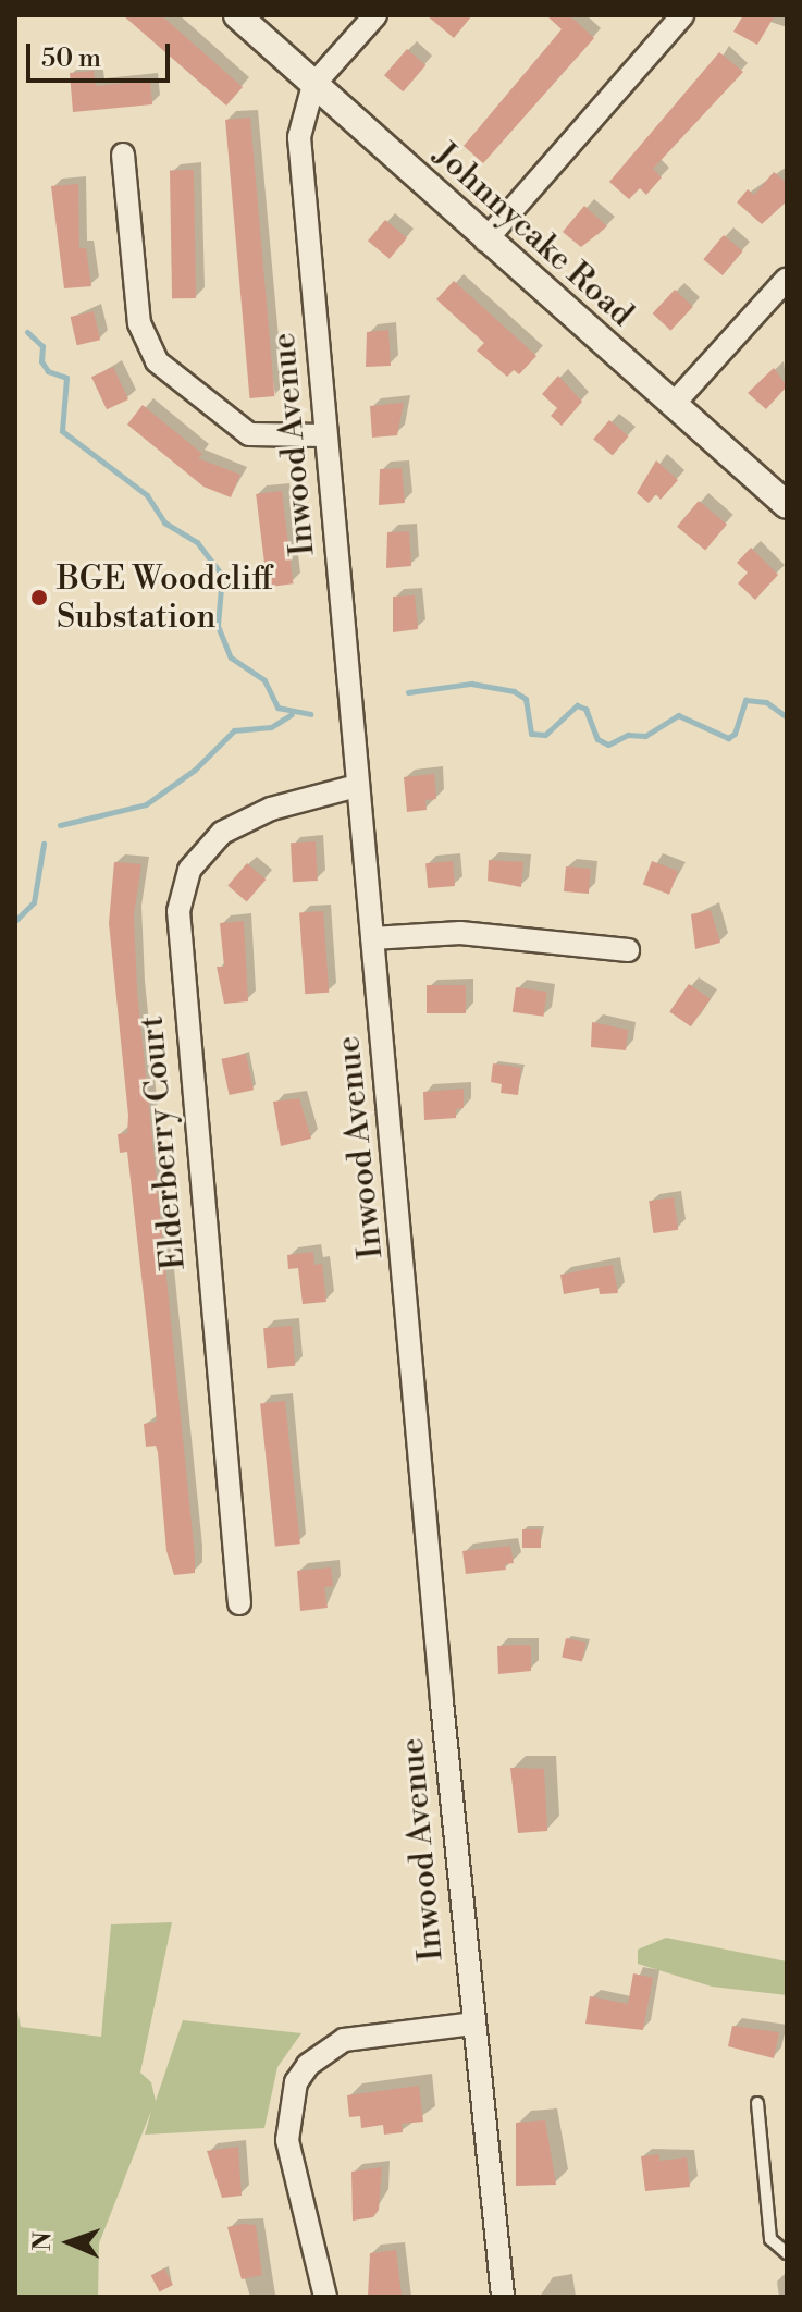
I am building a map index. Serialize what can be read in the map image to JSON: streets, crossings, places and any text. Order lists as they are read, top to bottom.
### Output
{
  "streets": {
    "street": ["Johnnycake Road", "Inwood Avenue", "Elderberry Court"]
  },
  "crossings": [
    ["Johnnycake Road", "Inwood Avenue"],
    ["Inwood Avenue", "Elderberry Court"]
  ],
  "places": ["BGE Woodcliff Substation"],
  "scale_bar": "50 m",
  "north": "left"
}
